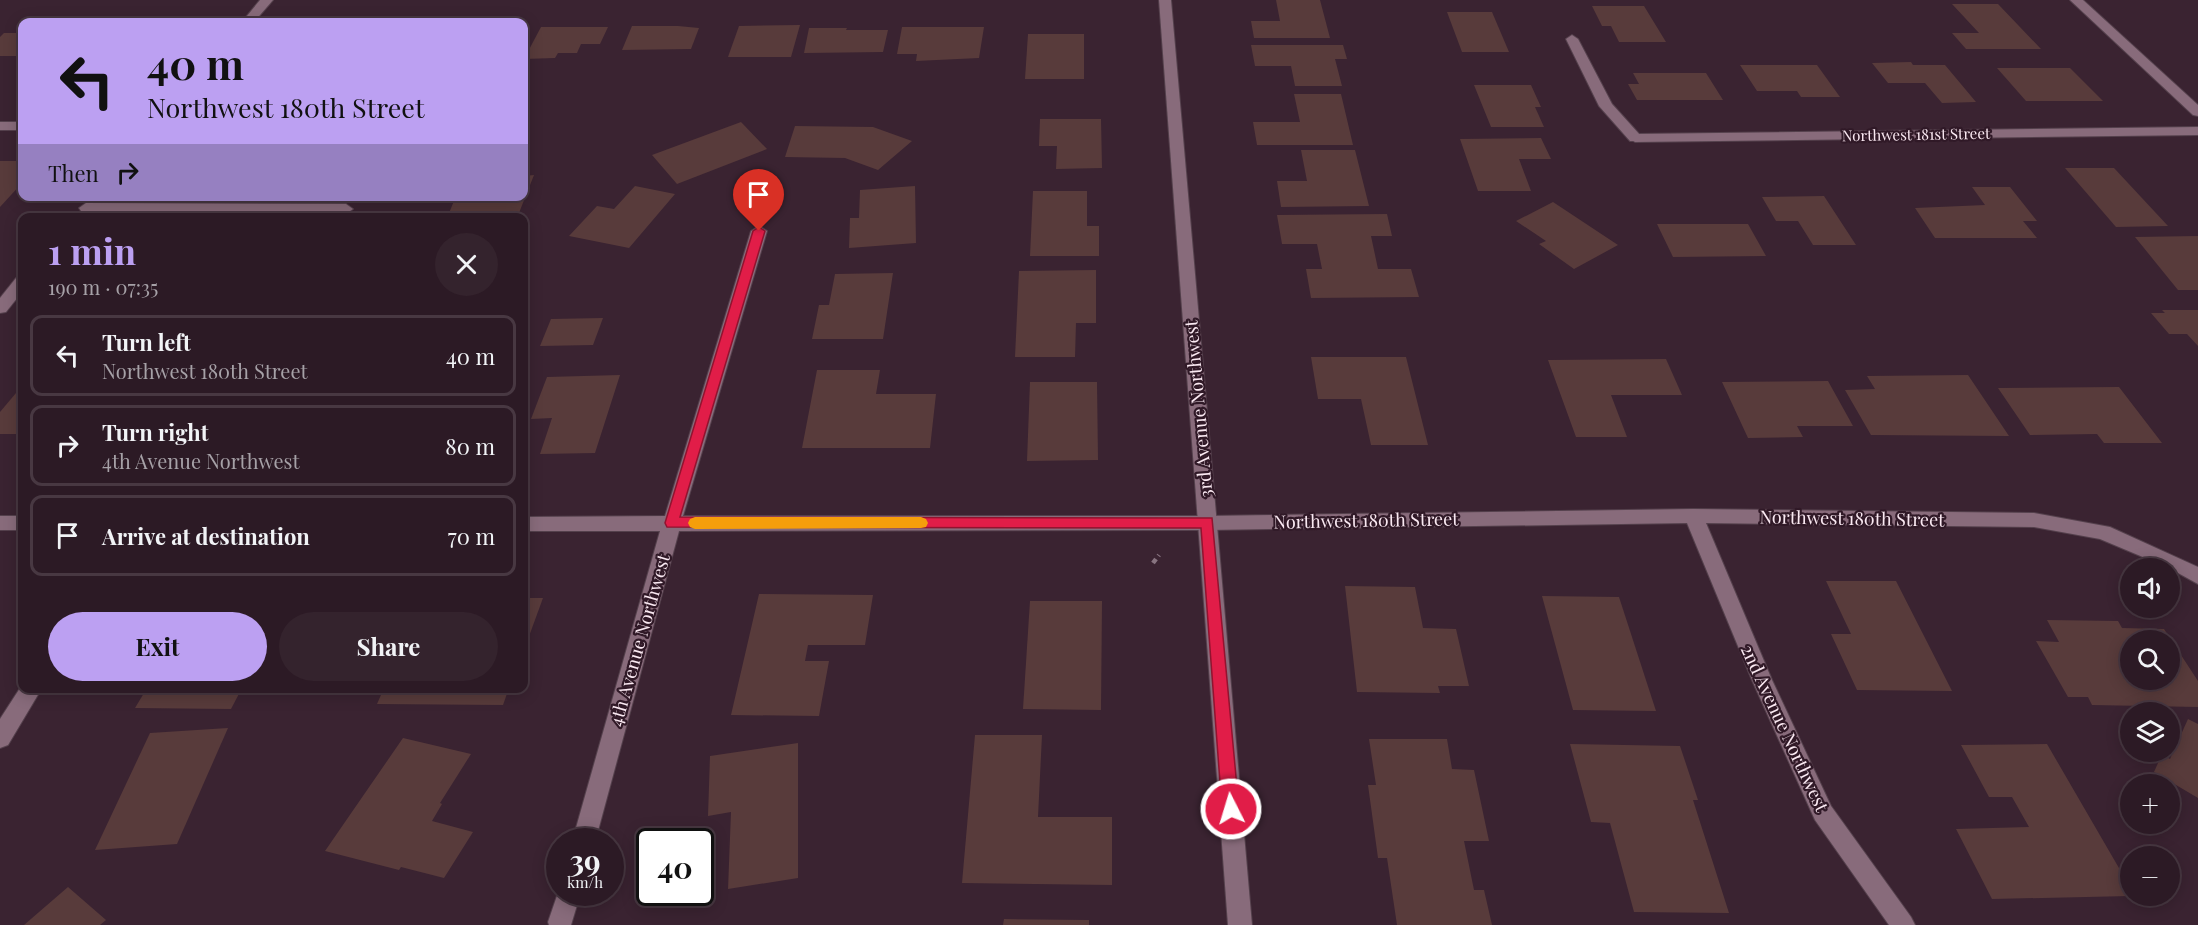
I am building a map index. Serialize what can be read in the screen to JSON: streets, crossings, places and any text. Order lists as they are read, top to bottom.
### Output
{
  "streets": {
    "street": [
      "Northwest 181st Street",
      "3rd Avenue Northwest",
      "Northwest 180th Street",
      "4th Avenue Northwest",
      "2nd Avenue Northwest"
    ]
  },
  "crossings": [
    ["3rd Avenue Northwest", "Northwest 180th Street"],
    ["Northwest 180th Street", "4th Avenue Northwest"],
    ["Northwest 180th Street", "2nd Avenue Northwest"]
  ],
  "page": {
    "turn": ["40 m", "Northwest 180th Street"],
    "then": "Then",
    "heading": ["1 min", "190 m · 07:35"],
    "list": [
      {
        "name": "Turn left",
        "note": "Northwest 180th Street",
        "value": "40 m"
      },
      {
        "name": "Turn right",
        "note": "4th Avenue Northwest",
        "value": "80 m"
      },
      {
        "name": "Arrive at destination",
        "value": "70 m"
      }
    ],
    "map_buttons": ["+", "−"],
    "buttons": ["Exit", "Share"],
    "speed": "39 km/h",
    "limit": "40"
  }
}
